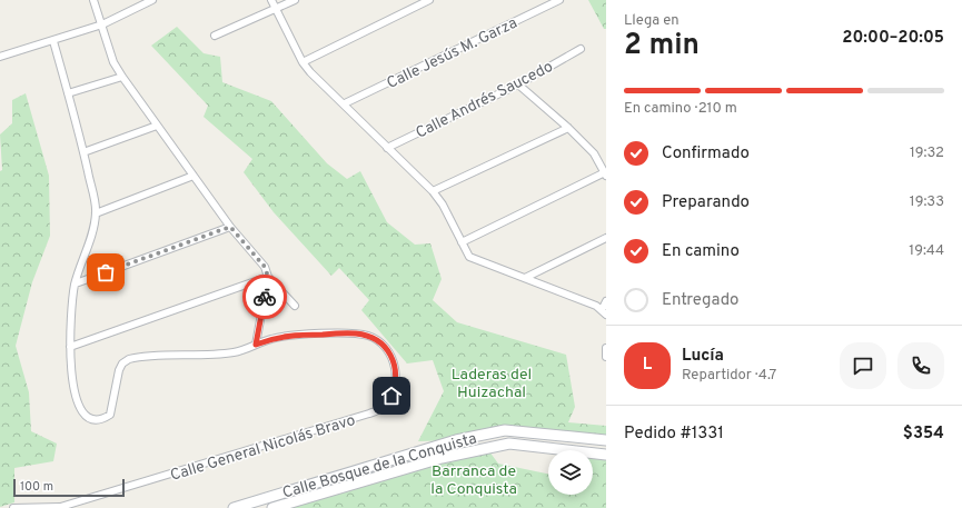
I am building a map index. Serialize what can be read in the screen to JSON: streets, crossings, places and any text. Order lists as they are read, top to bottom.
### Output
{
  "streets": {
    "main road": ["Calle Bosque de la Conquista"],
    "street": ["Calle Jesús M. Garza", "Calle Andrés Saucedo", "Calle General Nicolás Bravo"]
  },
  "parks": ["Laderas del Huizachal", "Barranca de la Conquista"],
  "scale_bar": "100 m",
  "page": {
    "heading": ["2 min", "Llega en", "20:00–20:05"],
    "panel": [
      "Lucía",
      "Repartidor · 4.7",
      "Pedido #1331",
      "$354"
    ],
    "bar": "En camino · 210 m",
    "list": [
      ["Confirmado", "19:32"],
      ["Preparando", "19:33"],
      ["En camino", "19:44"],
      "Entregado"
    ],
    "round": "L",
    "scale": "100 m"
  }
}
